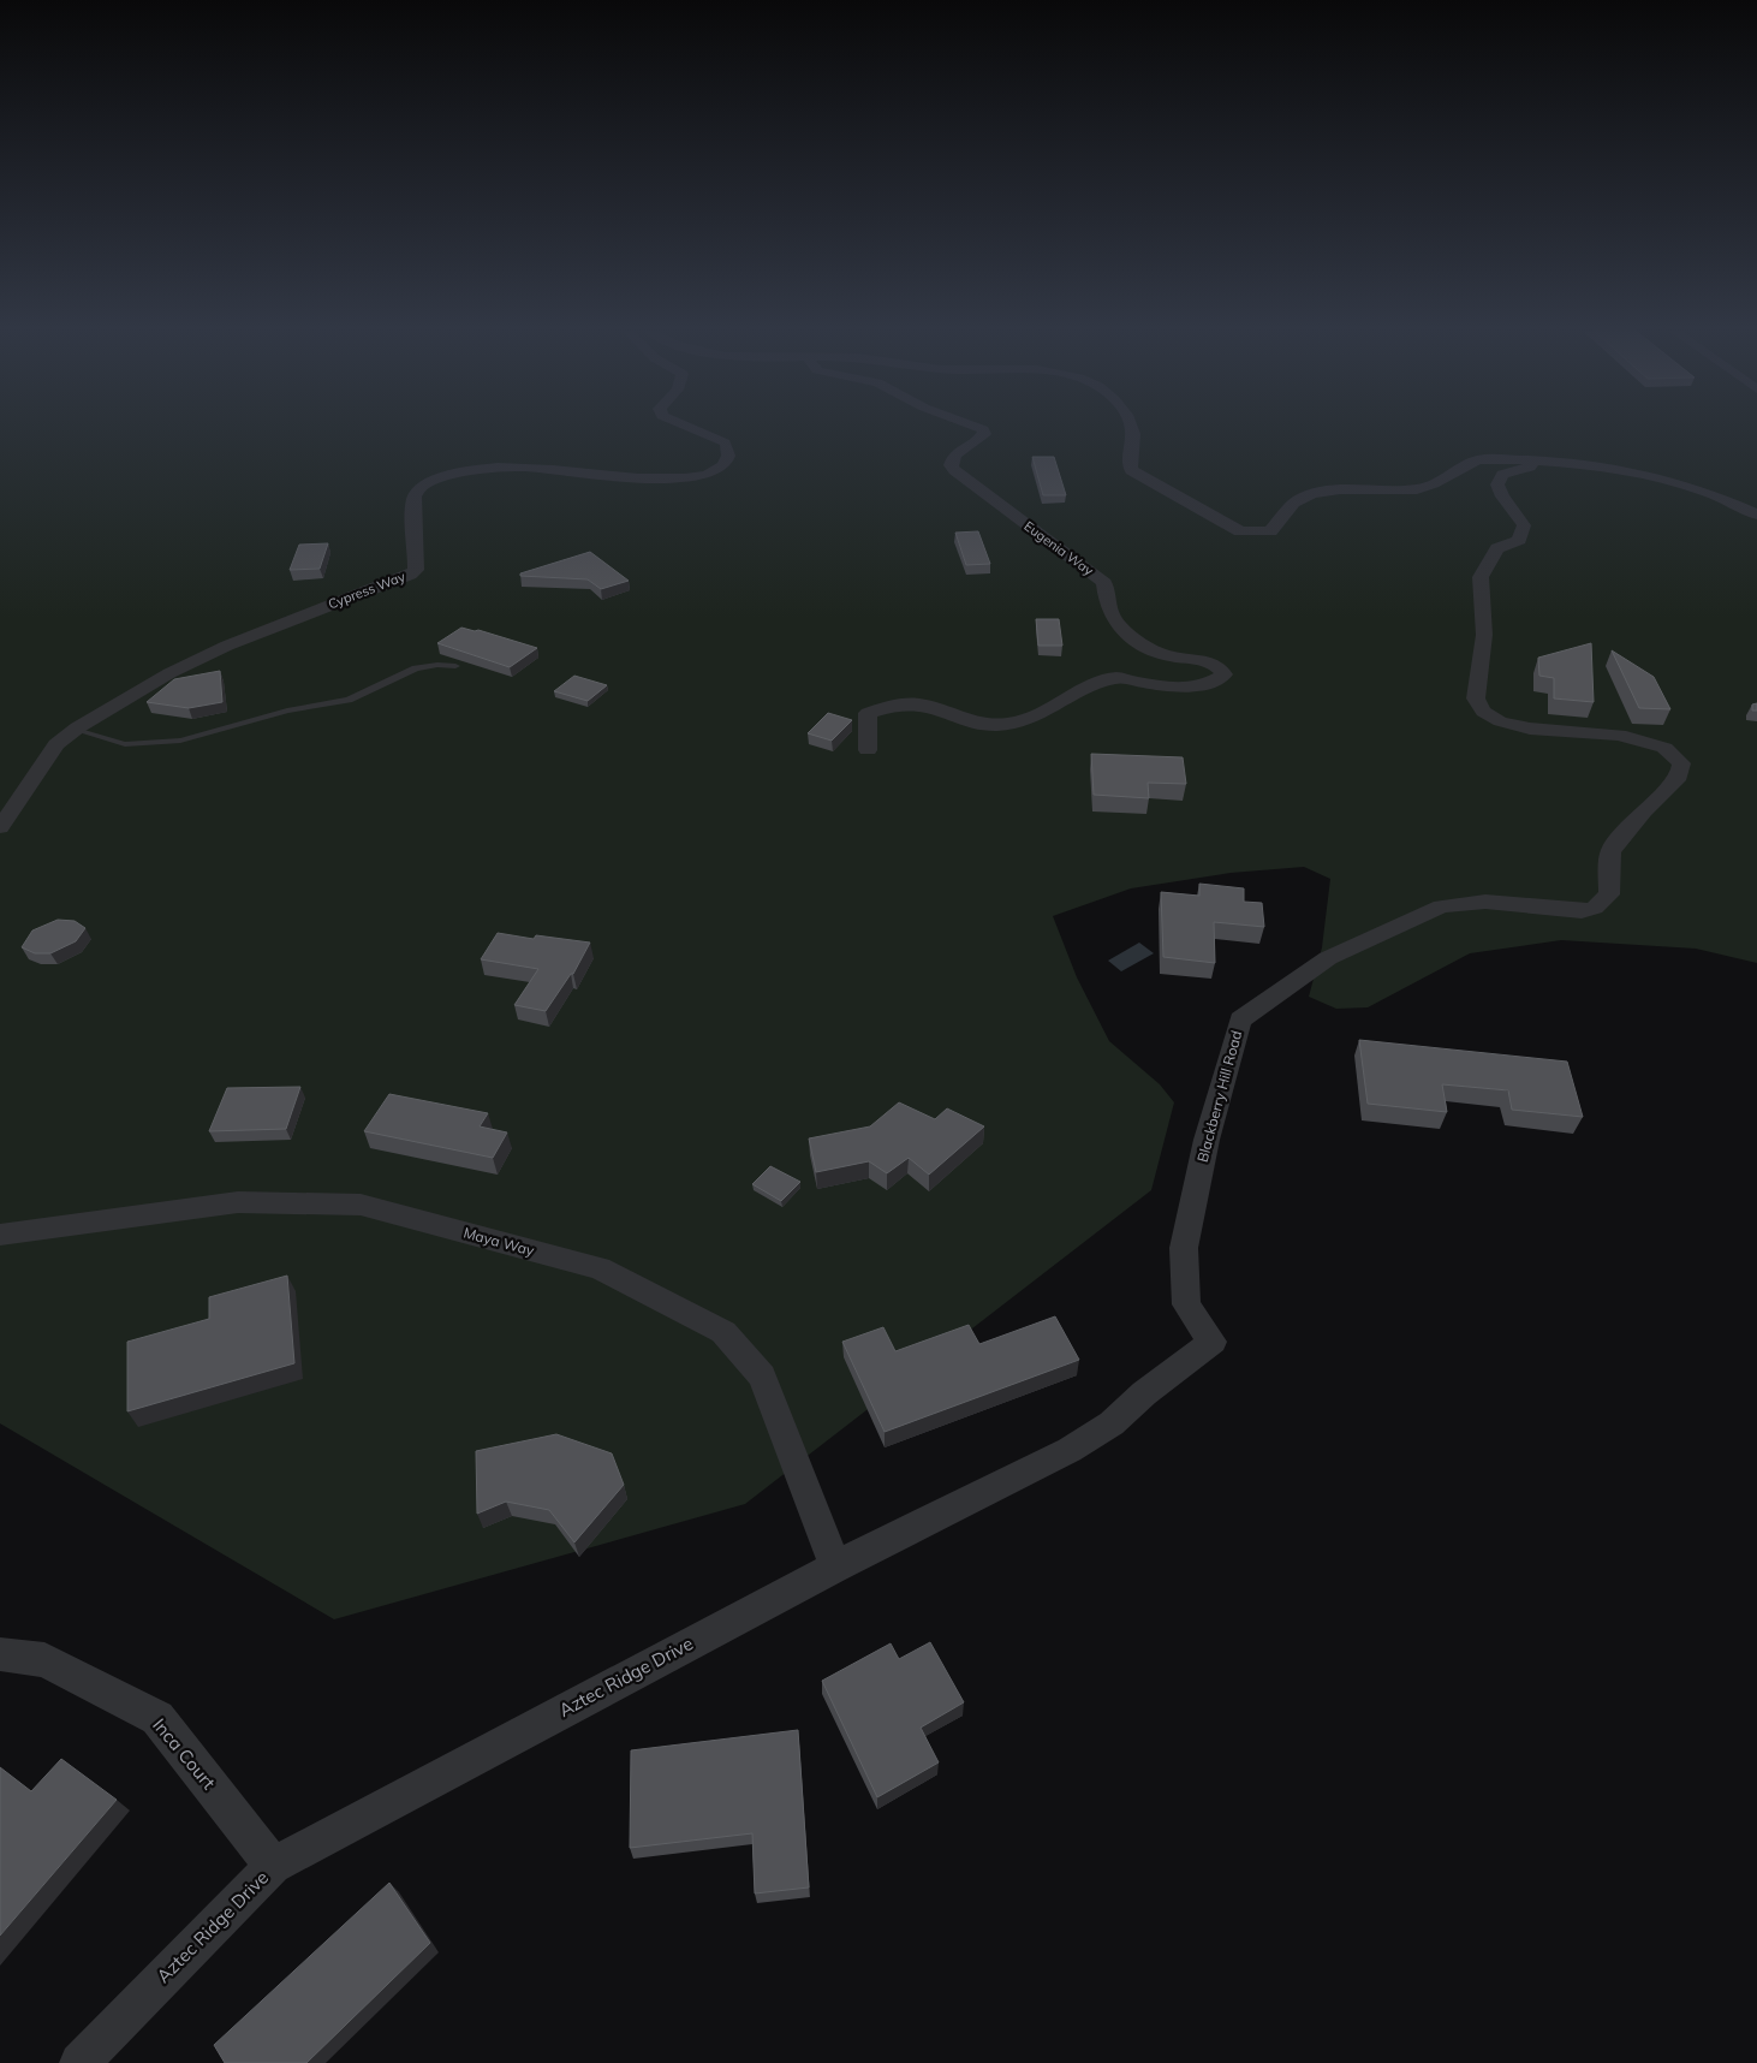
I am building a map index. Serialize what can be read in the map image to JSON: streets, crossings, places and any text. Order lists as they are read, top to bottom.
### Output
{
  "streets": {
    "street": [
      "Eugenia Way",
      "Cypress Way",
      "Blackberry Hill Road",
      "Maya Way",
      "Aztec Ridge Drive",
      "Inca Court"
    ]
  },
  "crossings": [
    ["Blackberry Hill Road", "Aztec Ridge Drive"],
    ["Maya Way", "Aztec Ridge Drive"],
    ["Aztec Ridge Drive", "Inca Court"]
  ]
}
